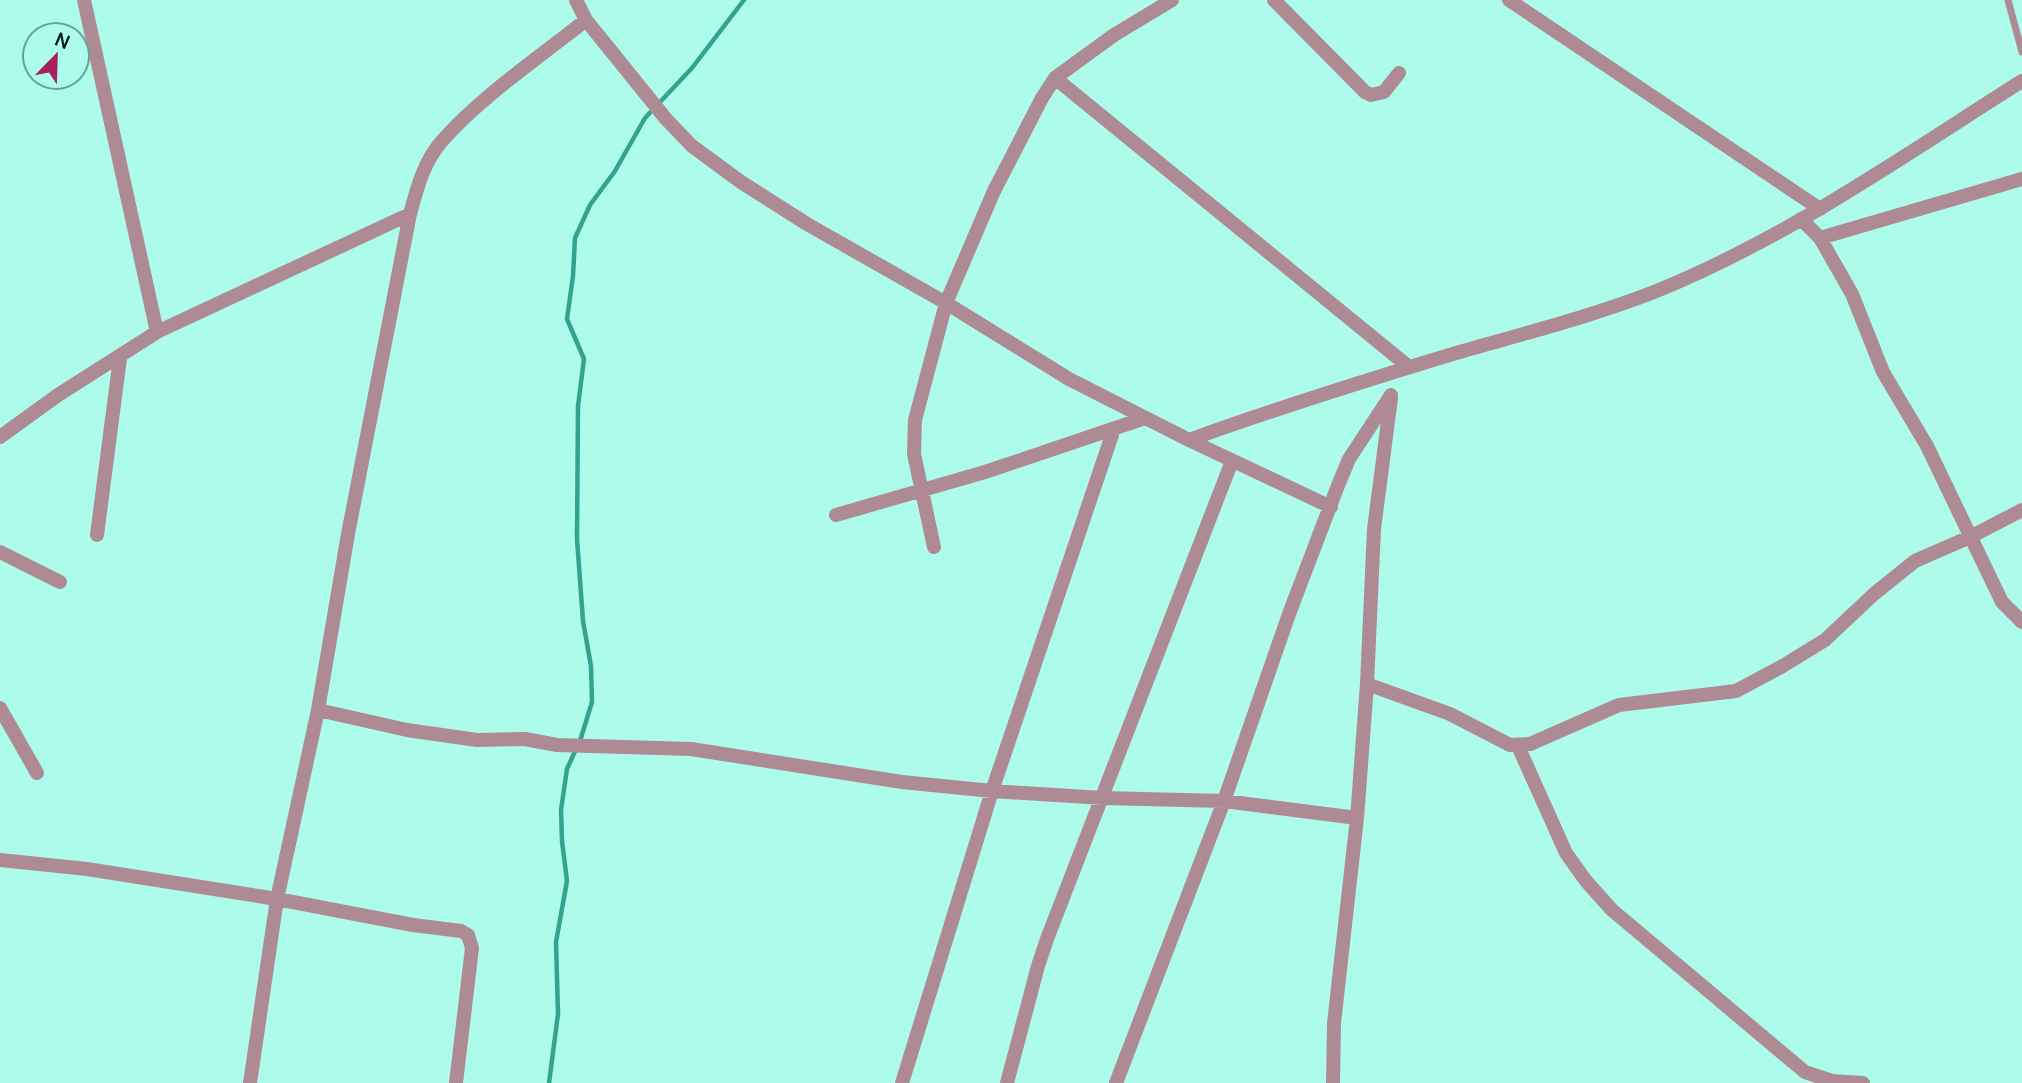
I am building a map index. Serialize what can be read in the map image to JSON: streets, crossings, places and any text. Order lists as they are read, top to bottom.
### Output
{
  "north": "top right"
}
